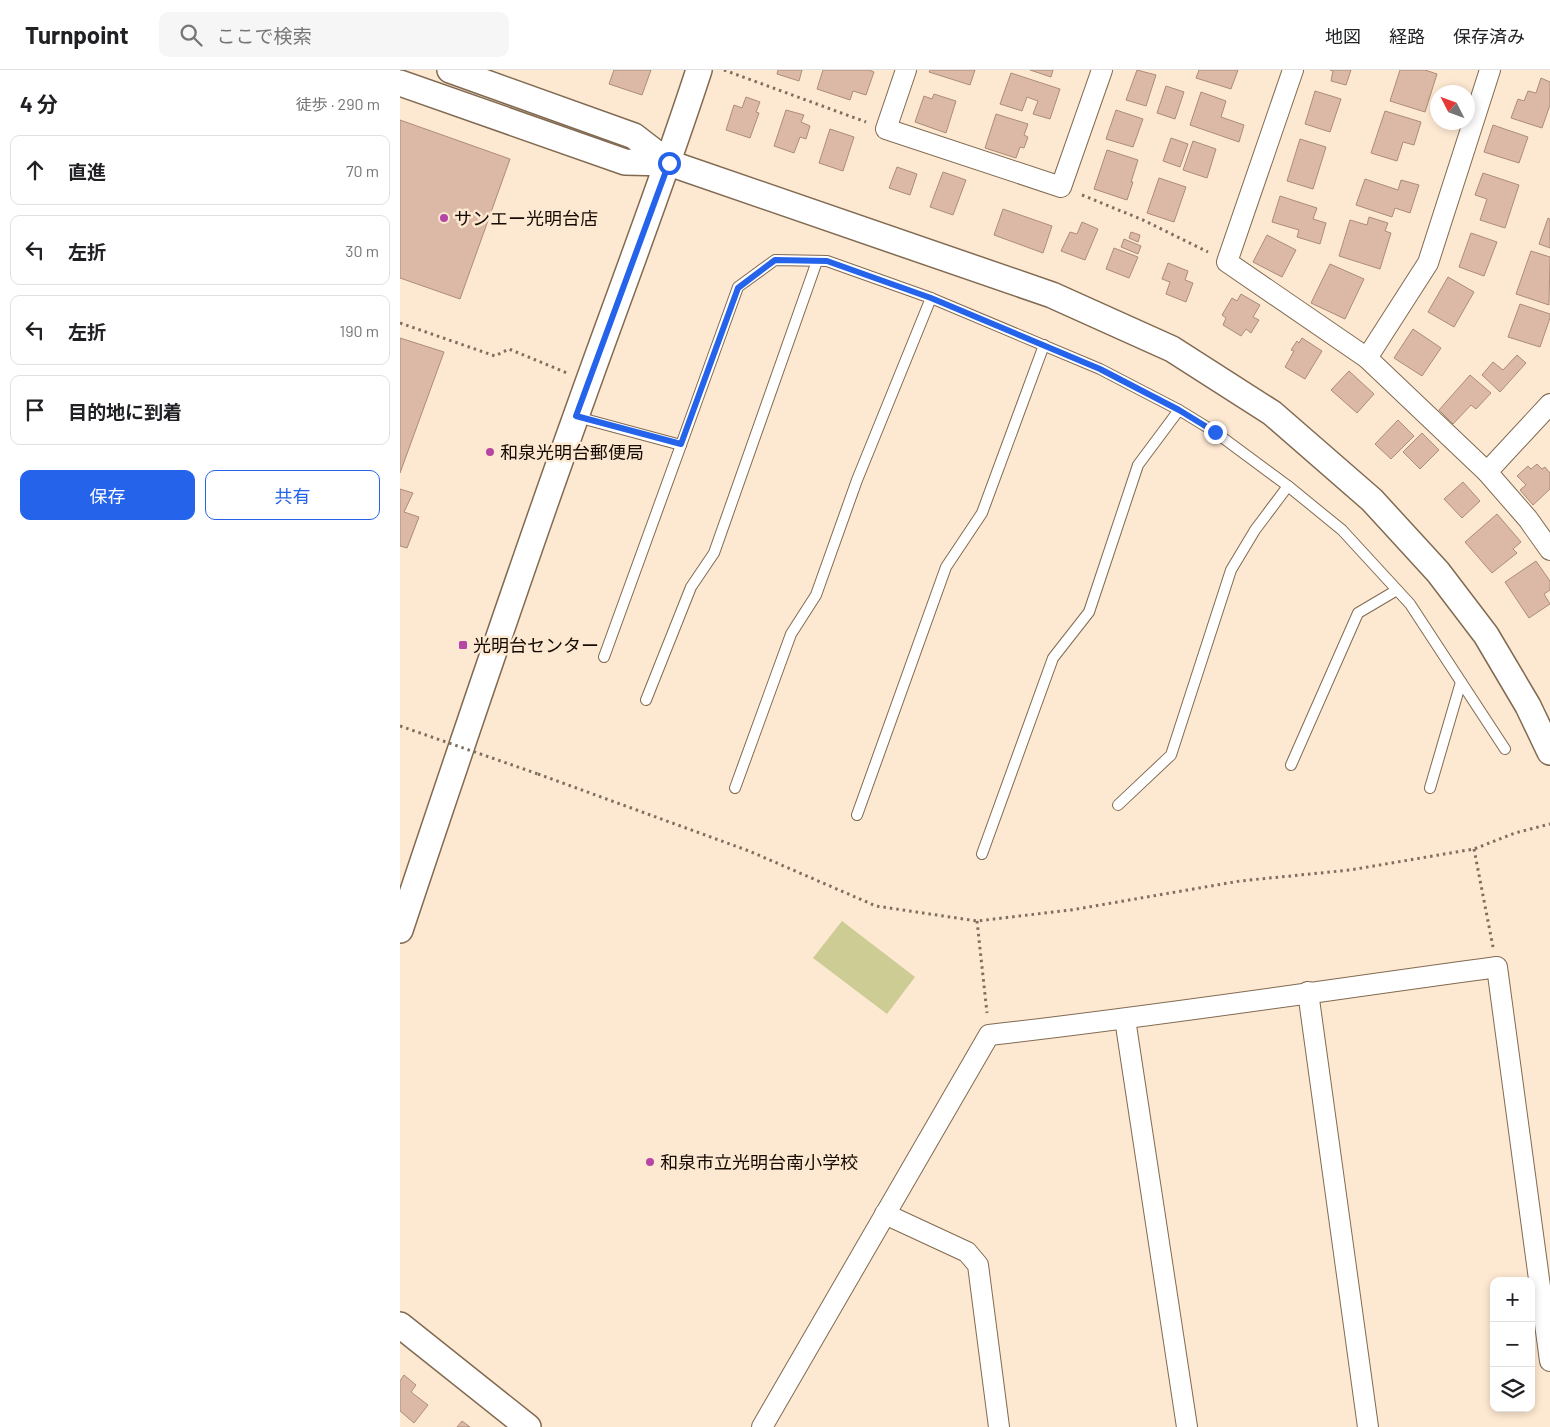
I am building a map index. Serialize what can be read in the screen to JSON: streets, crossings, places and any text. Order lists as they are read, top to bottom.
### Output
{
  "places": {
    "other": ["サンエー光明台店", "和泉光明台郵便局", "和泉市立光明台南小学校"],
    "transit": ["光明台センター"]
  },
  "north": "top left",
  "page": {
    "header": "Turnpoint",
    "search": "ここで検索",
    "nav": ["地図", "経路", "保存済み"],
    "heading": ["4 分", "徒歩 · 290 m"],
    "list": [
      ["直進", "70 m"],
      ["左折", "30 m"],
      ["左折", "190 m"],
      "目的地に到着"
    ],
    "buttons": ["保存", "共有"],
    "map_buttons": ["+", "−"]
  }
}
